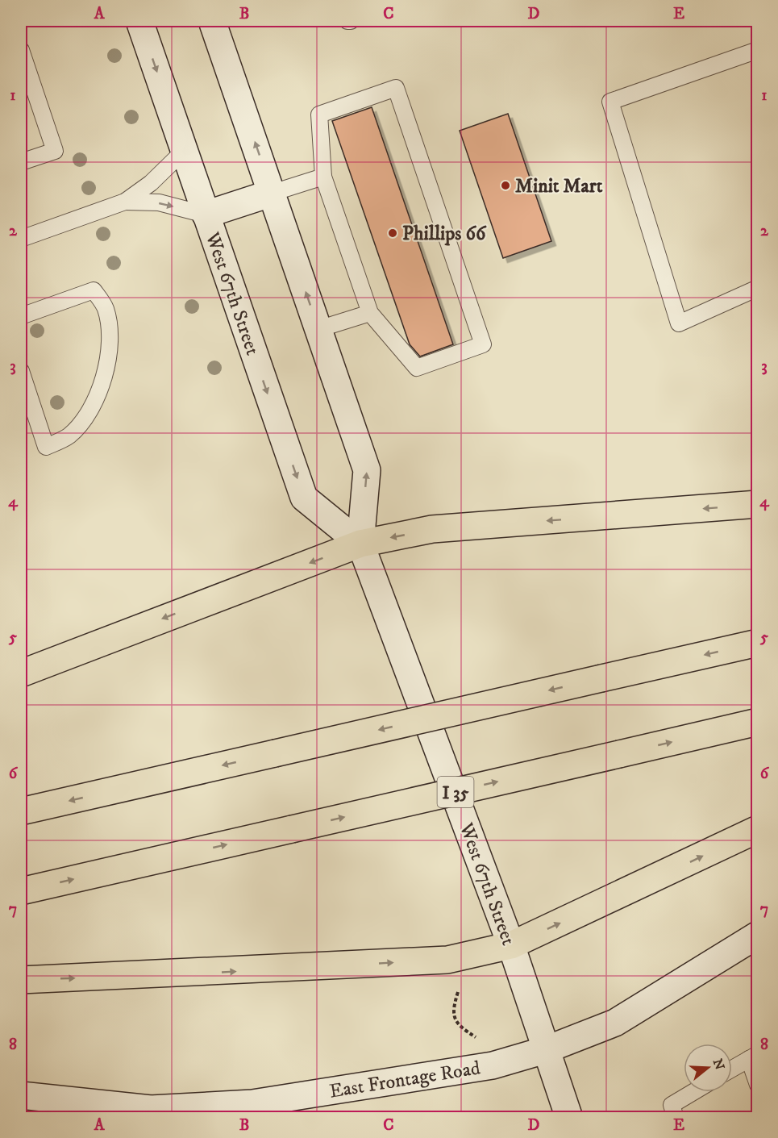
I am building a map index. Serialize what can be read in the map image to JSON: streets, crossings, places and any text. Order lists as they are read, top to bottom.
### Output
{
  "streets": {
    "highway": ["I 35"],
    "street": ["West 67th Street", "East Frontage Road"]
  },
  "crossings": [
    ["West 67th Street", "East Frontage Road"]
  ],
  "places": ["Minit Mart", "Phillips 66"],
  "north": "right",
  "grid": {
    "columns": [
      "A",
      "B",
      "C",
      "D",
      "E"
    ],
    "rows": [
      "1",
      "2",
      "3",
      "4",
      "5",
      "6",
      "7",
      "8"
    ]
  }
}
